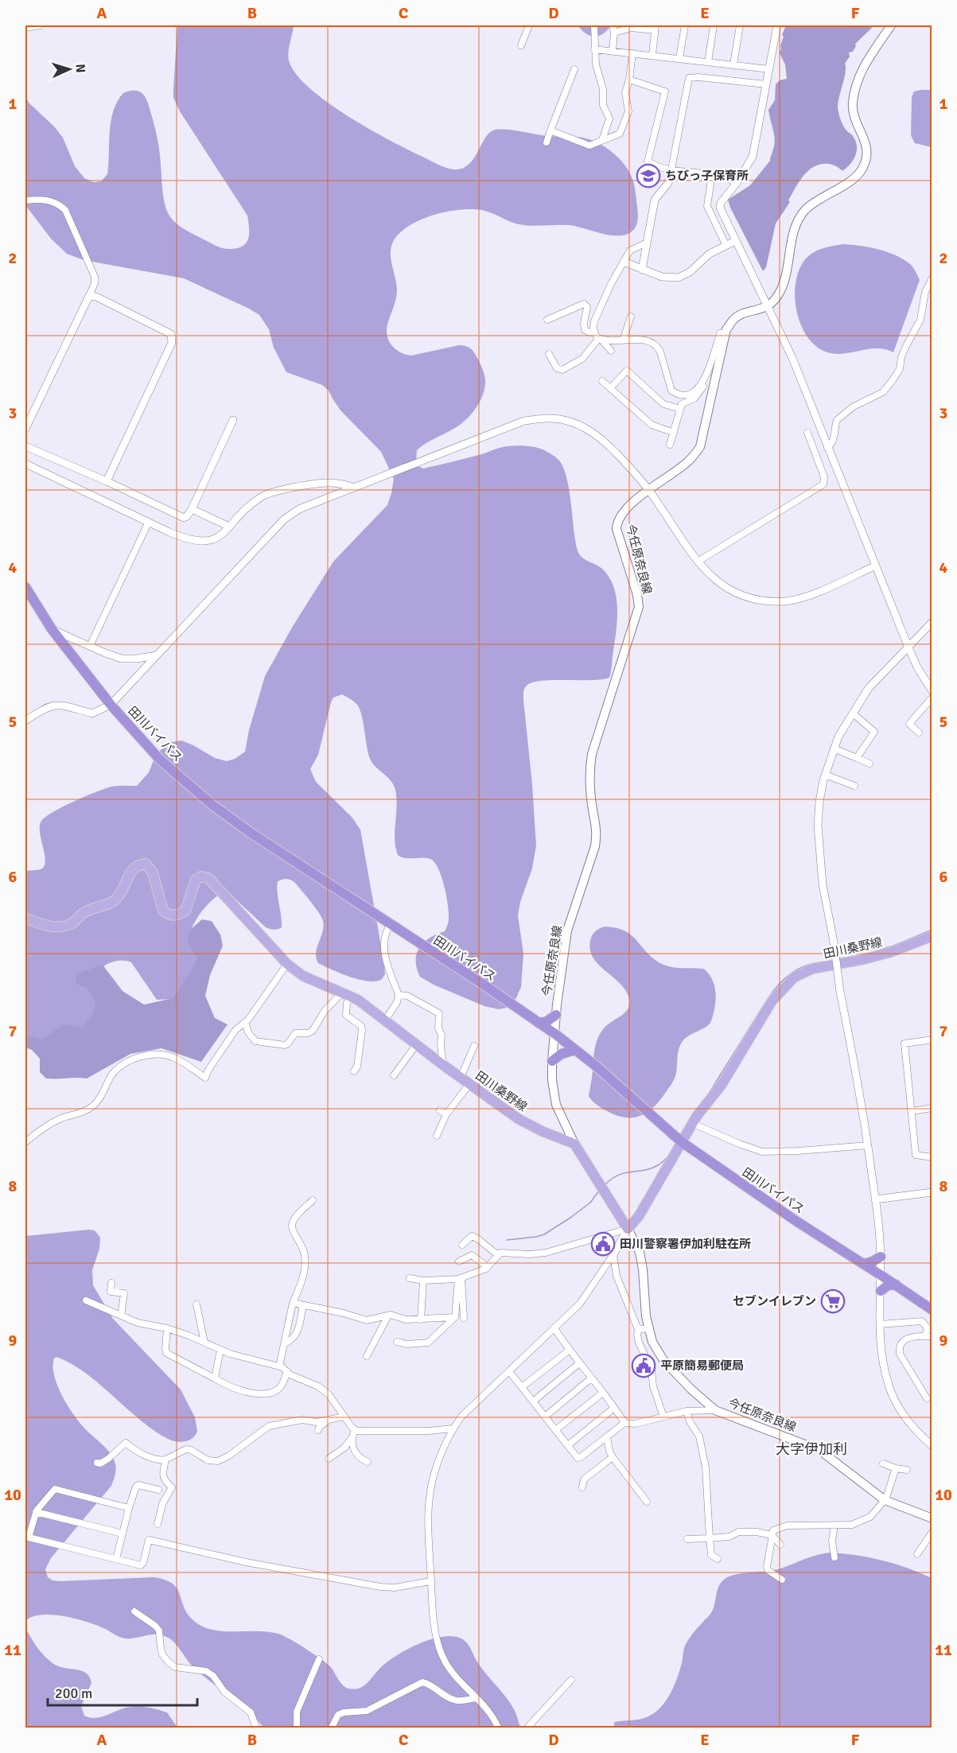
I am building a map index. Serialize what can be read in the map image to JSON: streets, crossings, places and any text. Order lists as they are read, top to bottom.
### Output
{
  "streets": {
    "highway": ["田川バイパス"],
    "main road": ["今任原奈良線", "田川桑野線"]
  },
  "crossings": [
    ["今任原奈良線", "田川バイパス"],
    ["今任原奈良線", "田川桑野線"],
    ["田川バイパス", "田川桑野線"]
  ],
  "districts": ["大字伊加利"],
  "places": {
    "school or university": ["ちびっ子保育所"],
    "public building": ["田川警察署伊加利駐在所", "平原簡易郵便局"],
    "supermarket": ["セブンイレブン"]
  },
  "scale_bar": "200 m",
  "north": "right",
  "grid": {
    "columns": [
      "A",
      "B",
      "C",
      "D",
      "E",
      "F"
    ],
    "rows": [
      "1",
      "2",
      "3",
      "4",
      "5",
      "6",
      "7",
      "8",
      "9",
      "10",
      "11"
    ]
  }
}
